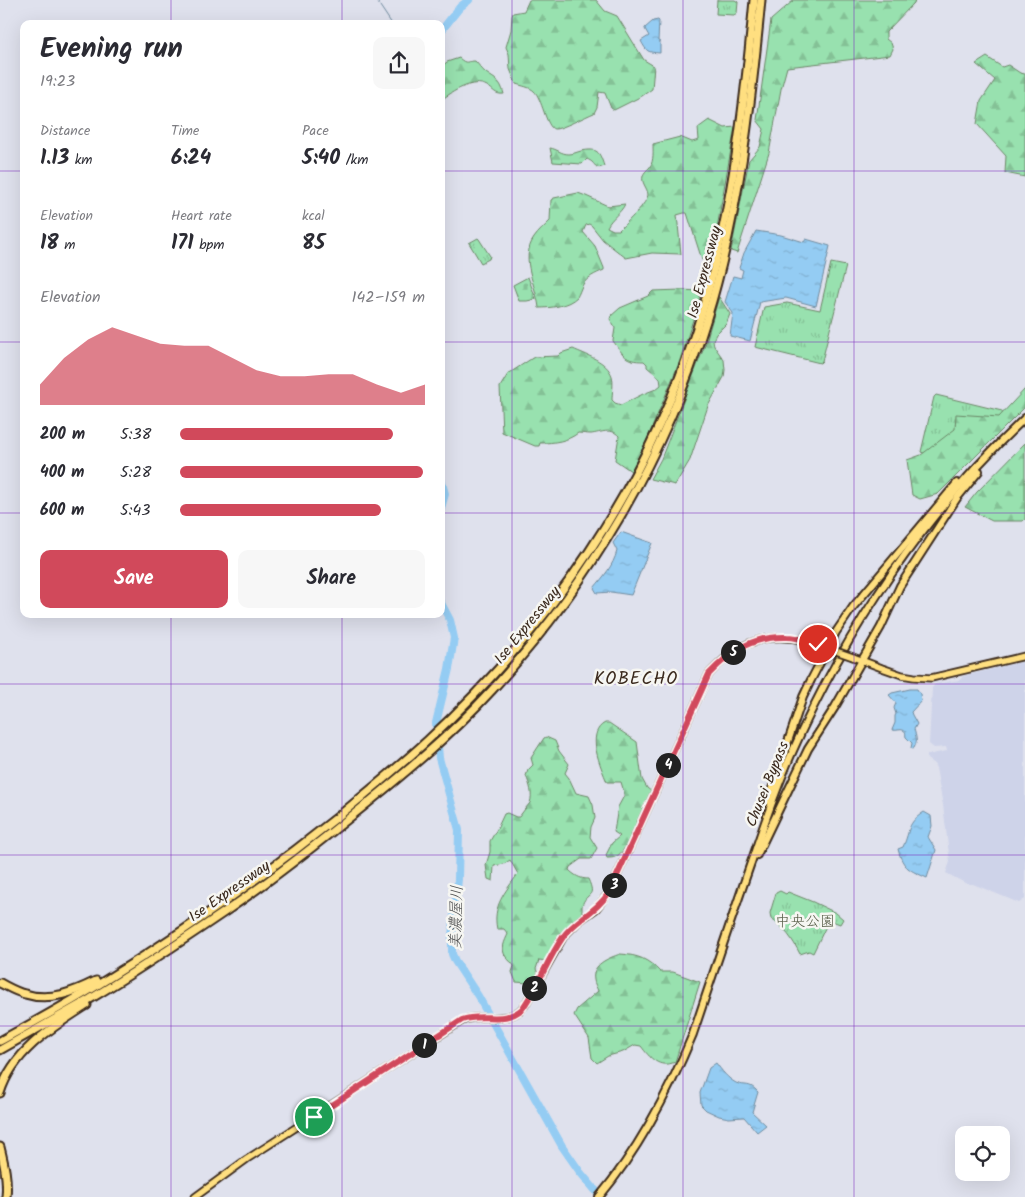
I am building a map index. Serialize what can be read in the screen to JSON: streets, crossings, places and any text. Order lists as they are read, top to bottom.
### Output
{
  "streets": {
    "highway": ["Ise Expressway", "Chusei Bypass"]
  },
  "districts": ["KOBECHO"],
  "water": ["美濃屋川"],
  "parks": ["中央公園"],
  "page": {
    "heading": ["Evening run", "19:23"],
    "stats": [
      ["Distance", "1.13 km"],
      ["Time", "6:24"],
      ["Pace", "5:40 /km"],
      ["Elevation", "18 m"],
      ["Heart rate", "171 bpm"],
      ["kcal", "85"]
    ],
    "chart": ["Elevation", "142–159 m"],
    "list": [
      {
        "name": "200 m",
        "note": "5:38"
      },
      {
        "name": "400 m",
        "note": "5:28"
      },
      {
        "name": "600 m",
        "note": "5:43"
      }
    ],
    "buttons": ["Save", "Share"],
    "pins": [
      "5",
      "4",
      "3",
      "2",
      "1"
    ]
  }
}
